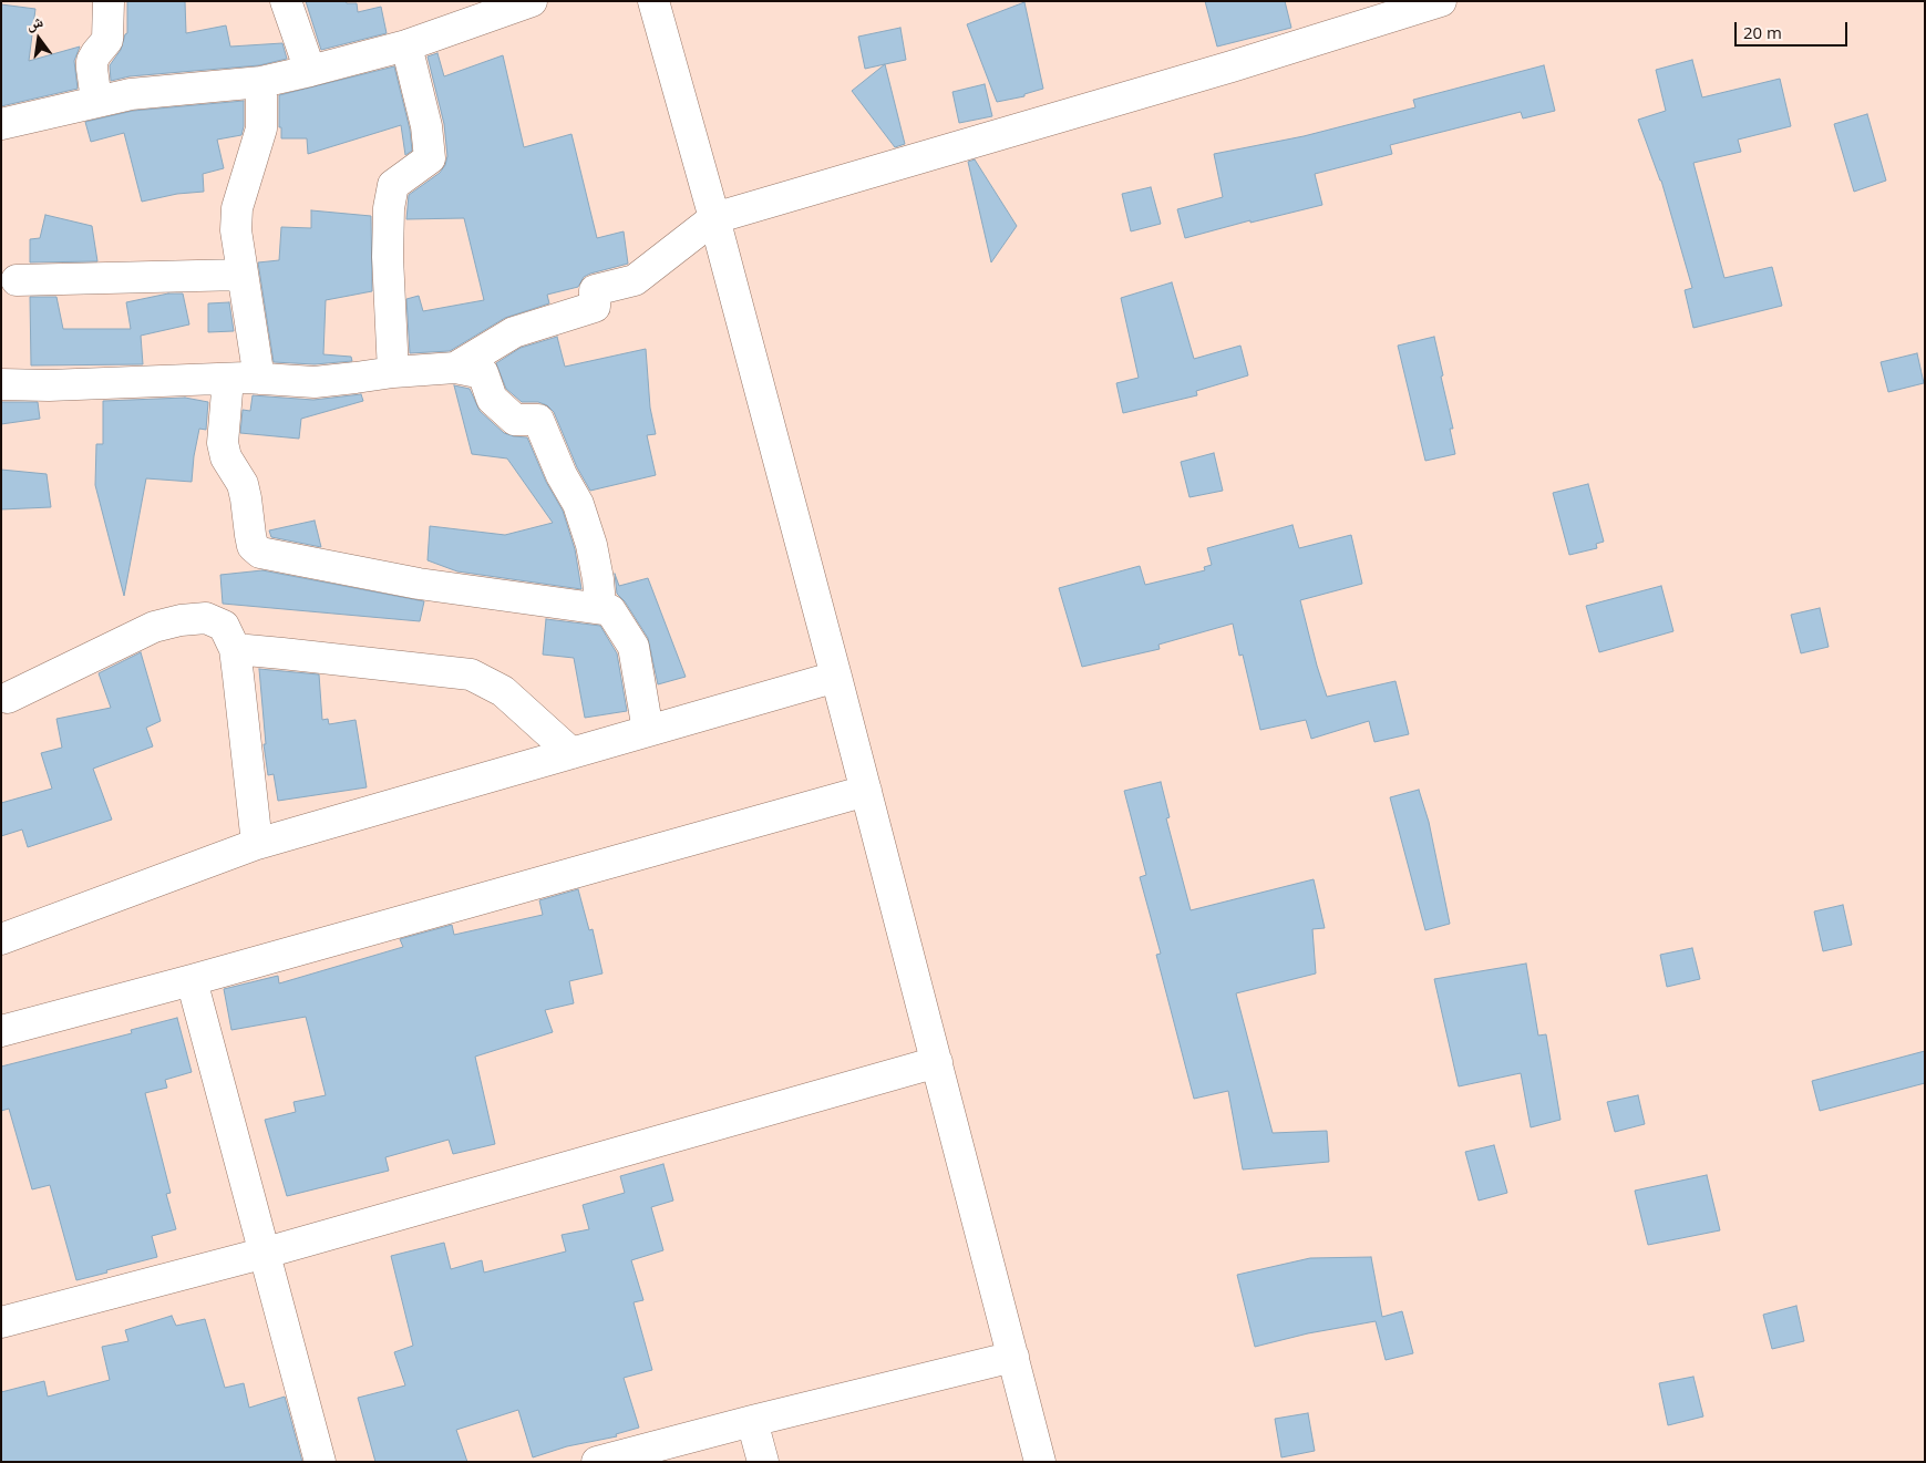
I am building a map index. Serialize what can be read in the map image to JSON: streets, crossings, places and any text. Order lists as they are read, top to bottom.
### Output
{
  "scale_bar": "20 m",
  "north": "top"
}
